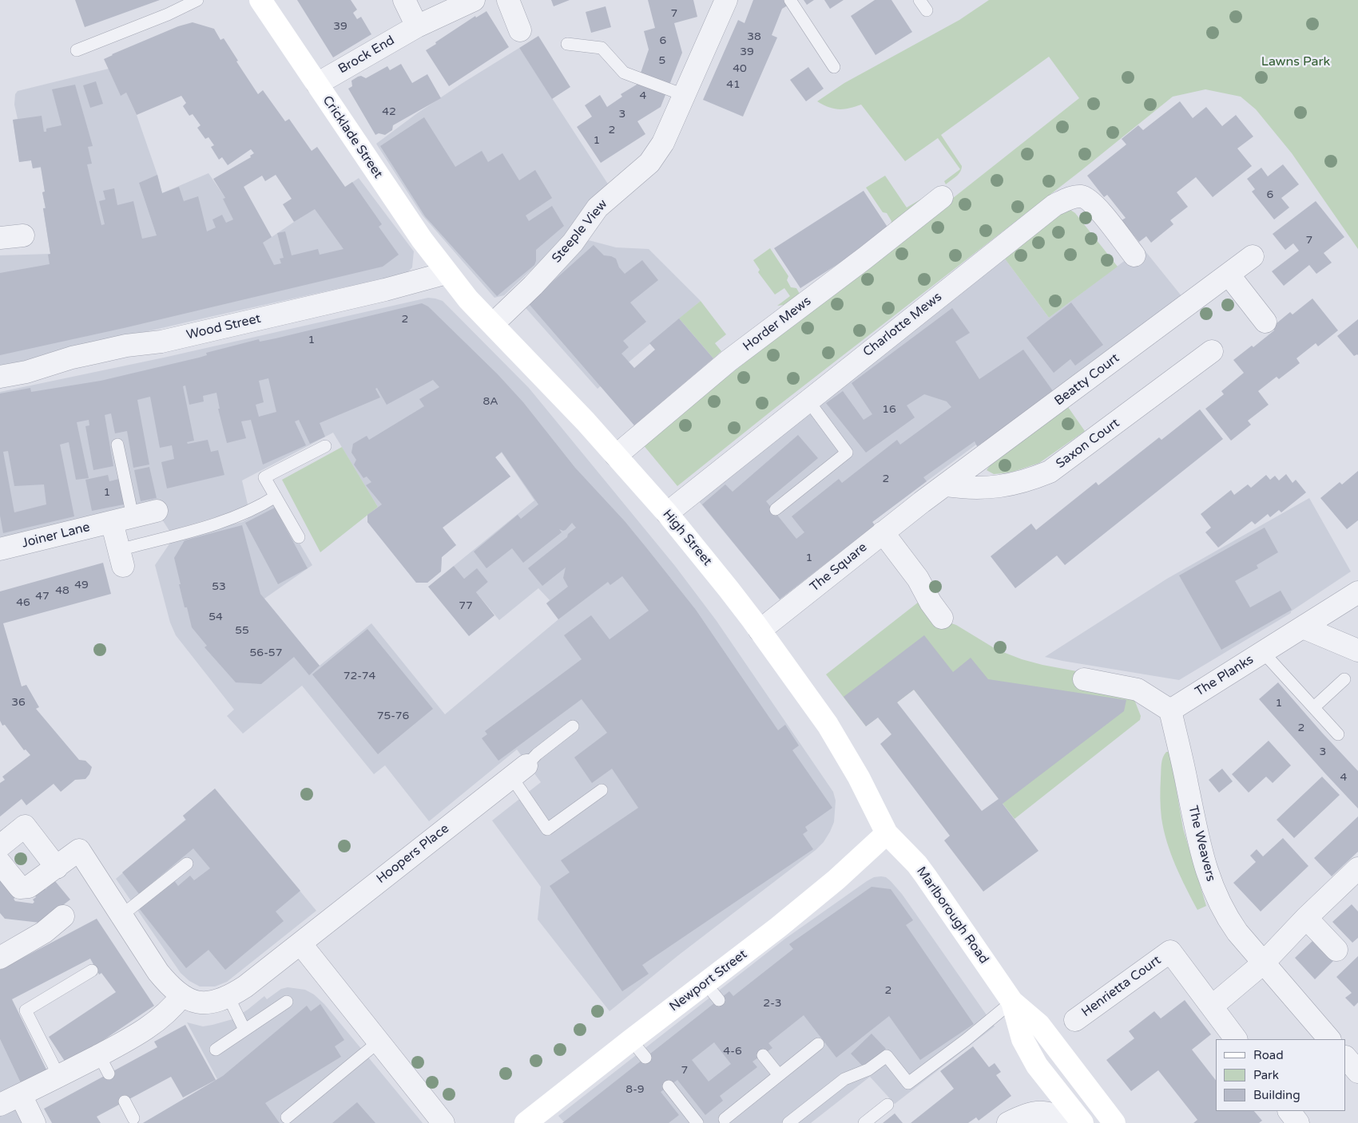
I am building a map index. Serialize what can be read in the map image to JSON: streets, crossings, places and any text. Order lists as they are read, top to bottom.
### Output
{
  "streets": {
    "main road": [
      "Cricklade Street",
      "High Street",
      "Marlborough Road",
      "Newport Street"
    ],
    "street": [
      "Brock End",
      "Steeple View",
      "Horder Mews",
      "Charlotte Mews",
      "Wood Street",
      "Beatty Court",
      "Saxon Court",
      "Joiner Lane",
      "The Square",
      "The Planks",
      "The Weavers",
      "Hoopers Place",
      "Henrietta Court"
    ]
  },
  "crossings": [
    ["Brock End", "Cricklade Street"],
    ["Cricklade Street", "Wood Street"],
    ["Cricklade Street", "High Street"],
    ["Steeple View", "High Street"],
    ["Horder Mews", "High Street"],
    ["Charlotte Mews", "High Street"],
    ["Wood Street", "High Street"],
    ["Beatty Court", "Saxon Court"],
    ["Beatty Court", "The Square"],
    ["High Street", "The Square"],
    ["High Street", "Marlborough Road"],
    ["High Street", "Newport Street"],
    ["The Planks", "The Weavers"],
    ["Marlborough Road", "Newport Street"]
  ],
  "parks": ["Lawns Park"],
  "house_numbers": [
    "7",
    "39",
    "38",
    "6",
    "39",
    "5",
    "40",
    "41",
    "4",
    "42",
    "3",
    "2",
    "1",
    "6",
    "7",
    "2",
    "1",
    "8A",
    "16",
    "2",
    "1",
    "1",
    "49",
    "53",
    "48",
    "47",
    "46",
    "77",
    "54",
    "55",
    "56-57",
    "72-74",
    "36",
    "1",
    "75-76",
    "2",
    "3",
    "4",
    "2",
    "2-3",
    "4-6",
    "7",
    "8-9"
  ],
  "legend": ["Road", "Park", "Building"]
}
